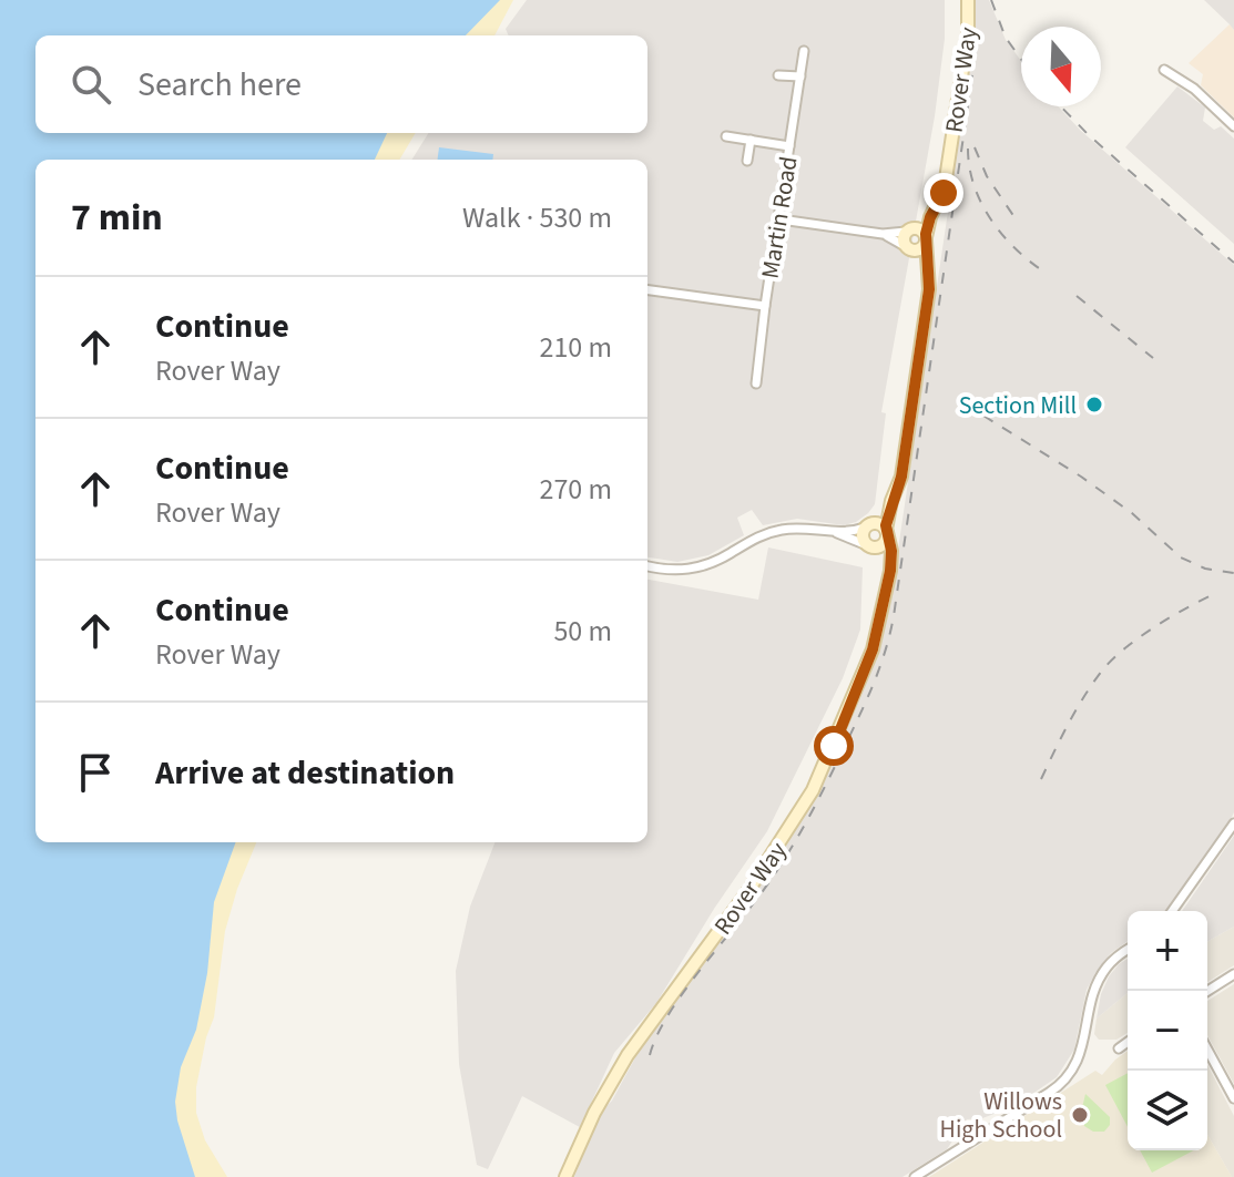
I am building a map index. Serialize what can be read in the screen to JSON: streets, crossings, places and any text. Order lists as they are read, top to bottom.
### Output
{
  "streets": {
    "street": ["Rover Way", "Martin Road"]
  },
  "places": ["Section Mill", "Willows High School"],
  "north": "bottom",
  "page": {
    "search": "Search here",
    "heading": ["7 min", "Walk · 530 m"],
    "list": [
      ["Continue", "Rover Way", "210 m"],
      ["Continue", "Rover Way", "270 m"],
      ["Continue", "Rover Way", "50 m"],
      "Arrive at destination"
    ],
    "map_buttons": ["+", "−"]
  }
}
